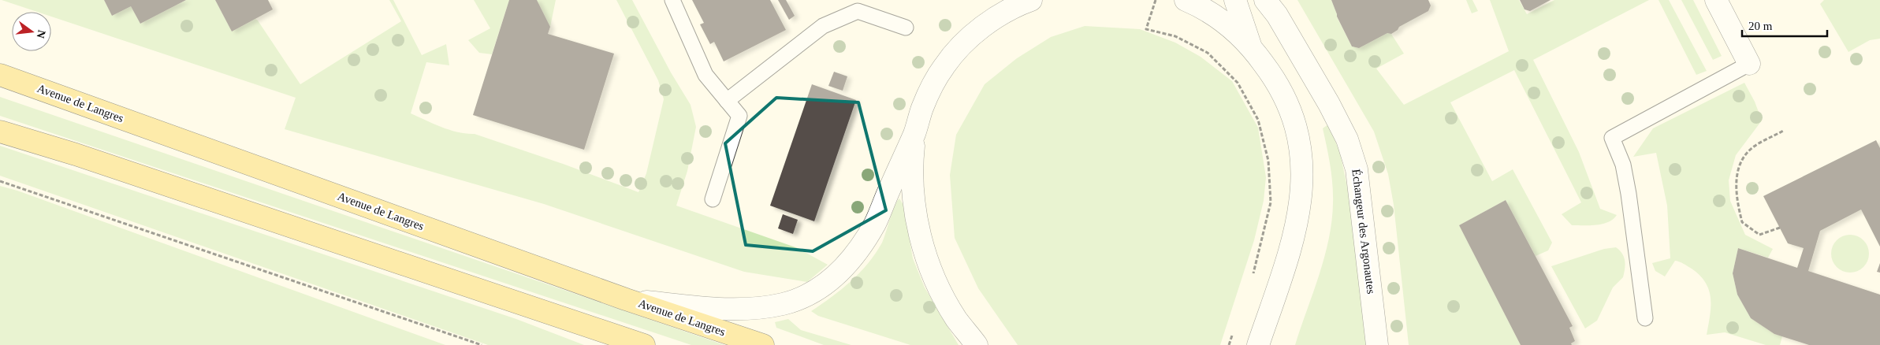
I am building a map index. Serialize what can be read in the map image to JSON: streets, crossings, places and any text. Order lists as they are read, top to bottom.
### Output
{
  "streets": {
    "main road": ["Avenue de Langres"],
    "street": ["Échangeur des Argonautes"]
  },
  "scale_bar": "20 m",
  "north": "right"
}
